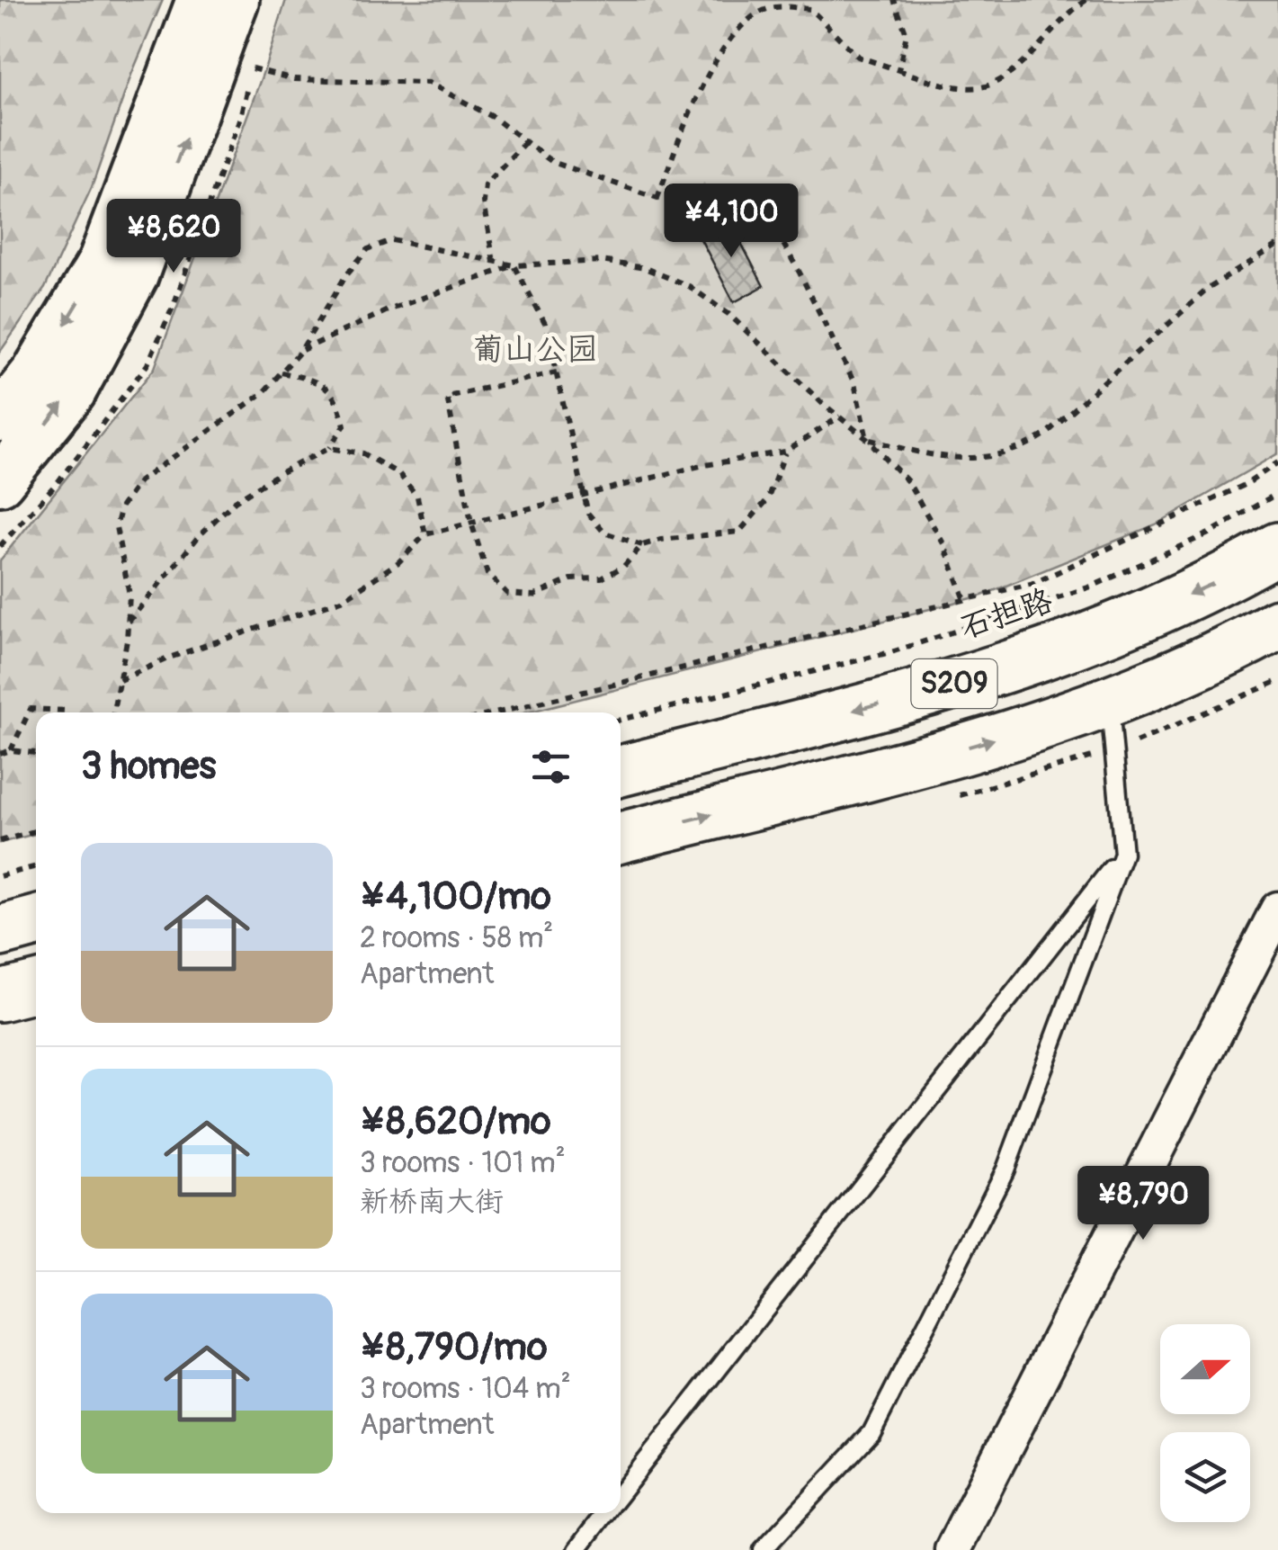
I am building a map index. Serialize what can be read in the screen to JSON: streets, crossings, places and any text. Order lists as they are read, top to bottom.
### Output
{
  "streets": {
    "main road": ["石担路", "S209"]
  },
  "parks": ["葡山公园"],
  "north": "right",
  "page": {
    "price": ["¥4,100", "¥8,620", "¥8,790"],
    "heading": "3 homes",
    "list": [
      {
        "name": "¥4,100/mo",
        "note": "2 rooms · 58 m² · Apartment"
      },
      {
        "name": "¥8,620/mo",
        "note": "3 rooms · 101 m² · 新桥南大街"
      },
      {
        "name": "¥8,790/mo",
        "note": "3 rooms · 104 m² · Apartment"
      }
    ]
  }
}
